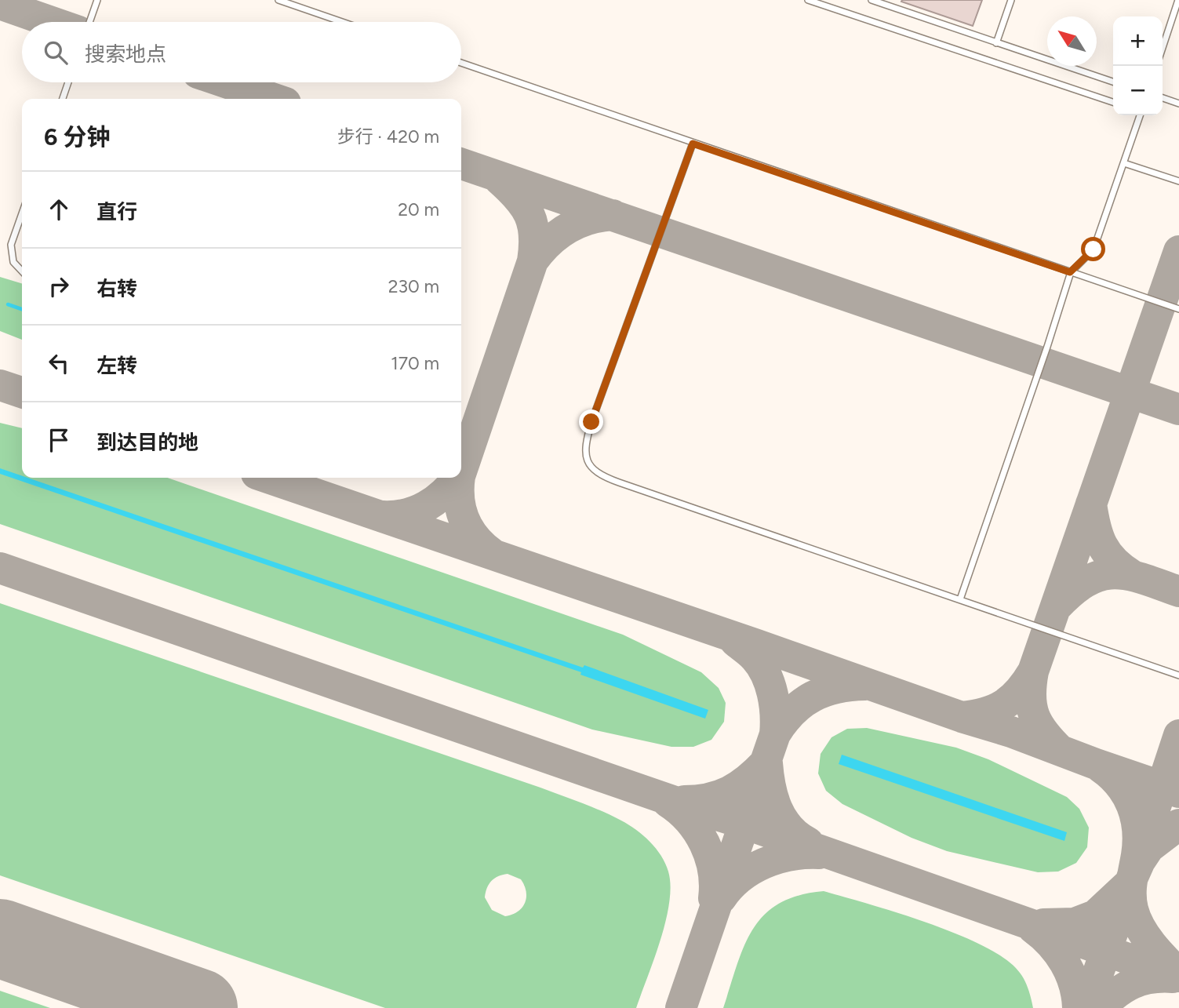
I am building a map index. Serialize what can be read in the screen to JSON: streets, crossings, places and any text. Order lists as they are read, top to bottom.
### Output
{
  "north": "top left",
  "page": {
    "map_buttons": ["+", "−"],
    "search": "搜索地点",
    "heading": ["6 分钟", "步行 · 420 m"],
    "list": [
      ["直行", "20 m"],
      ["右转", "230 m"],
      ["左转", "170 m"],
      "到达目的地"
    ]
  }
}
